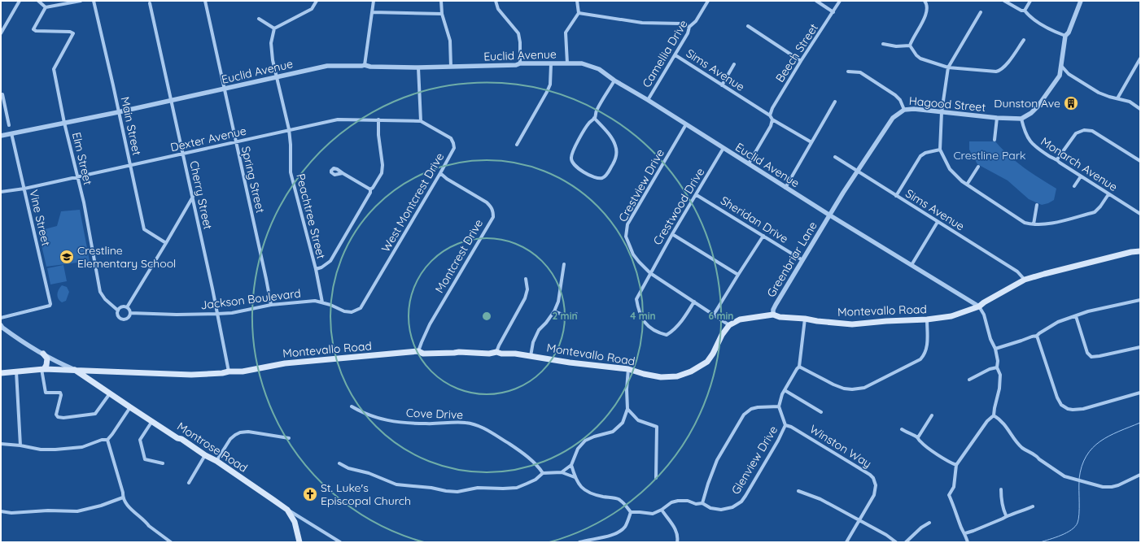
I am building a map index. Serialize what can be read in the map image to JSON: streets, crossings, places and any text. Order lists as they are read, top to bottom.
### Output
{
  "streets": {
    "main road": ["Montevallo Road", "Montrose Road"],
    "street": [
      "Beech Street",
      "Camellia Drive",
      "Euclid Avenue",
      "Sims Avenue",
      "Hagood Street",
      "Main Street",
      "Dexter Avenue",
      "Elm Street",
      "Monarch Avenue",
      "Spring Street",
      "Crestview Drive",
      "Cherry Street",
      "West Montcrest Drive",
      "Crestwood Drive",
      "Peachtree Street",
      "Vine Street",
      "Sheridan Drive",
      "Montcrest Drive",
      "Greenbriar Lane",
      "Jackson Boulevard",
      "Cove Drive",
      "Winston Way",
      "Glenview Drive"
    ]
  },
  "crossings": [
    ["Beech Street", "Sims Avenue"],
    ["Camellia Drive", "Euclid Avenue"],
    ["Camellia Drive", "Sims Avenue"],
    ["Euclid Avenue", "Hagood Street"],
    ["Euclid Avenue", "Main Street"],
    ["Euclid Avenue", "Elm Street"],
    ["Euclid Avenue", "Spring Street"],
    ["Euclid Avenue", "Crestview Drive"],
    ["Euclid Avenue", "Cherry Street"],
    ["Euclid Avenue", "Crestwood Drive"],
    ["Euclid Avenue", "Peachtree Street"],
    ["Euclid Avenue", "Vine Street"],
    ["Euclid Avenue", "Greenbriar Lane"],
    ["Euclid Avenue", "Montevallo Road"],
    ["Sims Avenue", "Hagood Street"],
    ["Sims Avenue", "Montevallo Road"],
    ["Hagood Street", "Monarch Avenue"],
    ["Hagood Street", "Greenbriar Lane"],
    ["Main Street", "Dexter Avenue"],
    ["Dexter Avenue", "Elm Street"],
    ["Dexter Avenue", "Spring Street"],
    ["Dexter Avenue", "Cherry Street"],
    ["Dexter Avenue", "West Montcrest Drive"],
    ["Dexter Avenue", "Peachtree Street"],
    ["Dexter Avenue", "Vine Street"],
    ["Elm Street", "Jackson Boulevard"],
    ["Spring Street", "Jackson Boulevard"],
    ["Crestview Drive", "Crestwood Drive"],
    ["Crestview Drive", "Montevallo Road"],
    ["Cherry Street", "Jackson Boulevard"],
    ["Cherry Street", "Montevallo Road"],
    ["West Montcrest Drive", "Montcrest Drive"],
    ["West Montcrest Drive", "Jackson Boulevard"],
    ["Crestwood Drive", "Sheridan Drive"],
    ["Peachtree Street", "Jackson Boulevard"],
    ["Sheridan Drive", "Greenbriar Lane"],
    ["Montcrest Drive", "Montevallo Road"],
    ["Greenbriar Lane", "Montevallo Road"],
    ["Montevallo Road", "Montrose Road"],
    ["Winston Way", "Glenview Drive"]
  ],
  "parks": ["Crestline Park"],
  "places": {
    "building": ["Dunston Ave"],
    "school or university": ["Crestline Elementary School"],
    "church": ["St. Luke's Episcopal Church"]
  },
  "rings": ["2 min", "4 min", "6 min"]
}
